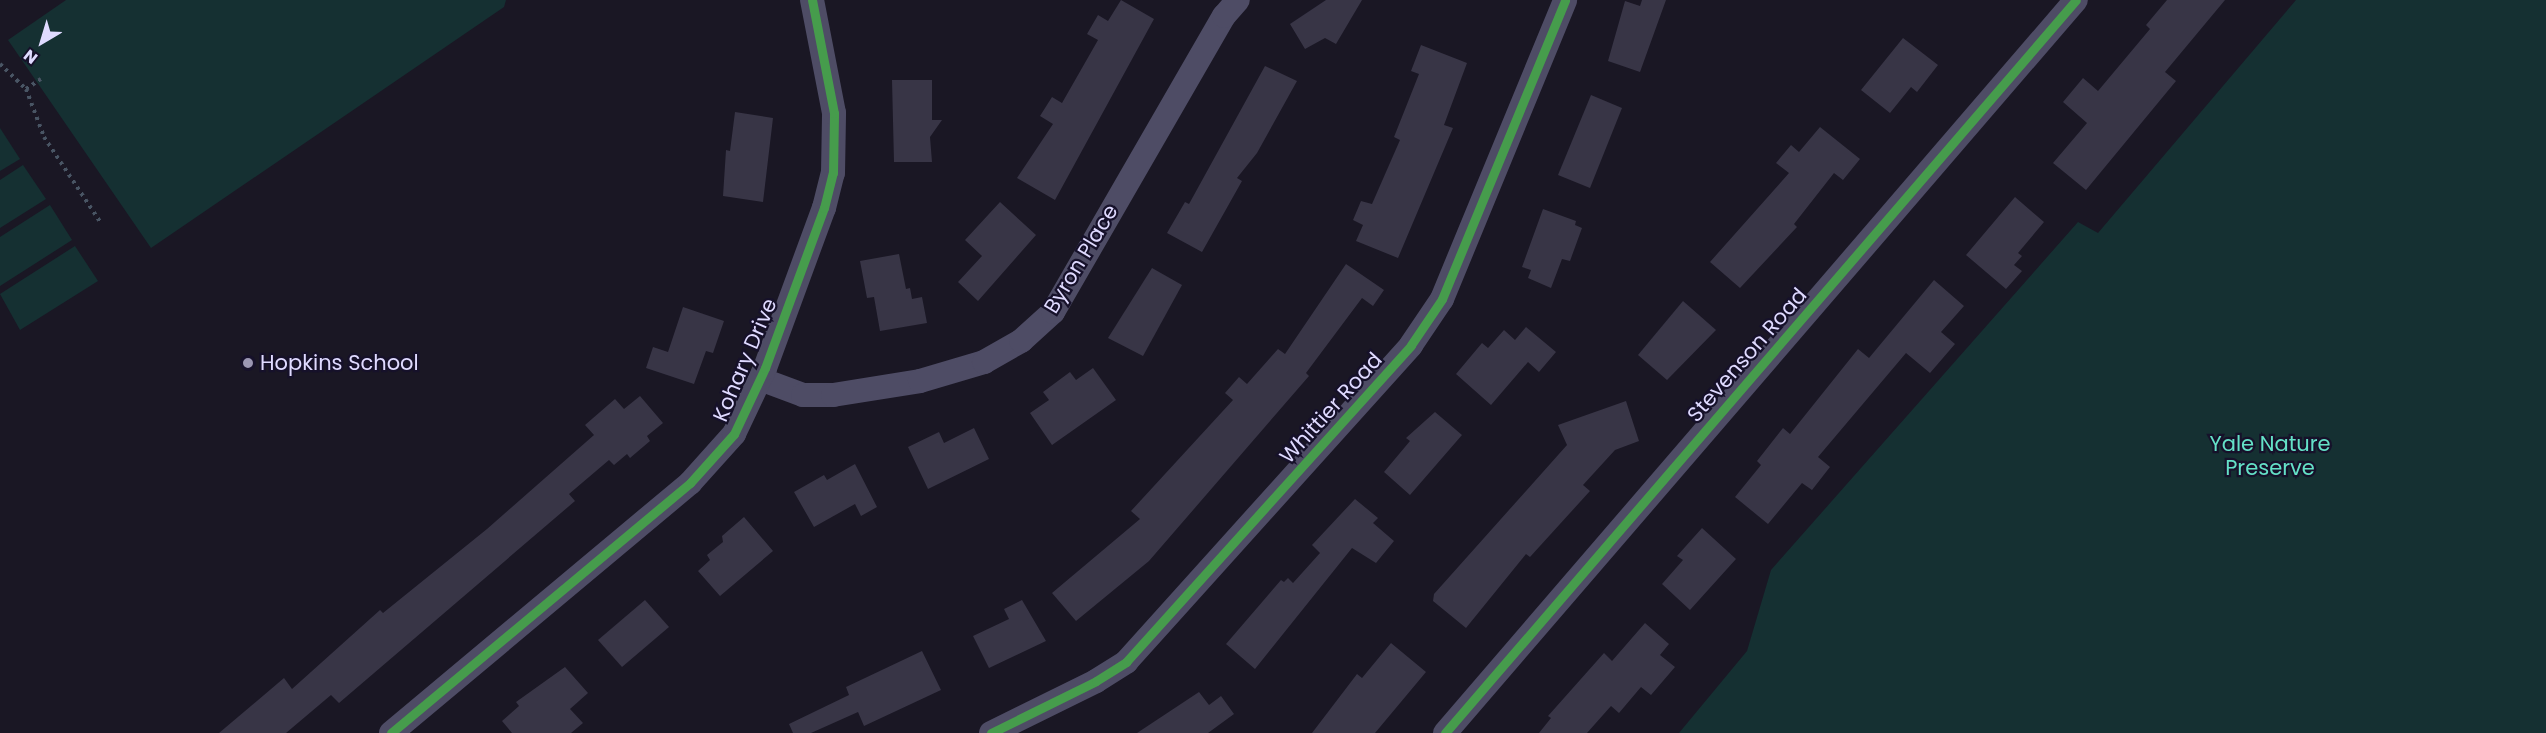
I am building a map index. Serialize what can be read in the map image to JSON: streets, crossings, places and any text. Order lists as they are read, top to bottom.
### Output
{
  "streets": {
    "street": [
      "Byron Place",
      "Stevenson Road",
      "Kohary Drive",
      "Whittier Road"
    ]
  },
  "crossings": [
    ["Byron Place", "Kohary Drive"]
  ],
  "parks": ["Yale Nature Preserve"],
  "places": ["Hopkins School"],
  "north": "bottom left"
}
